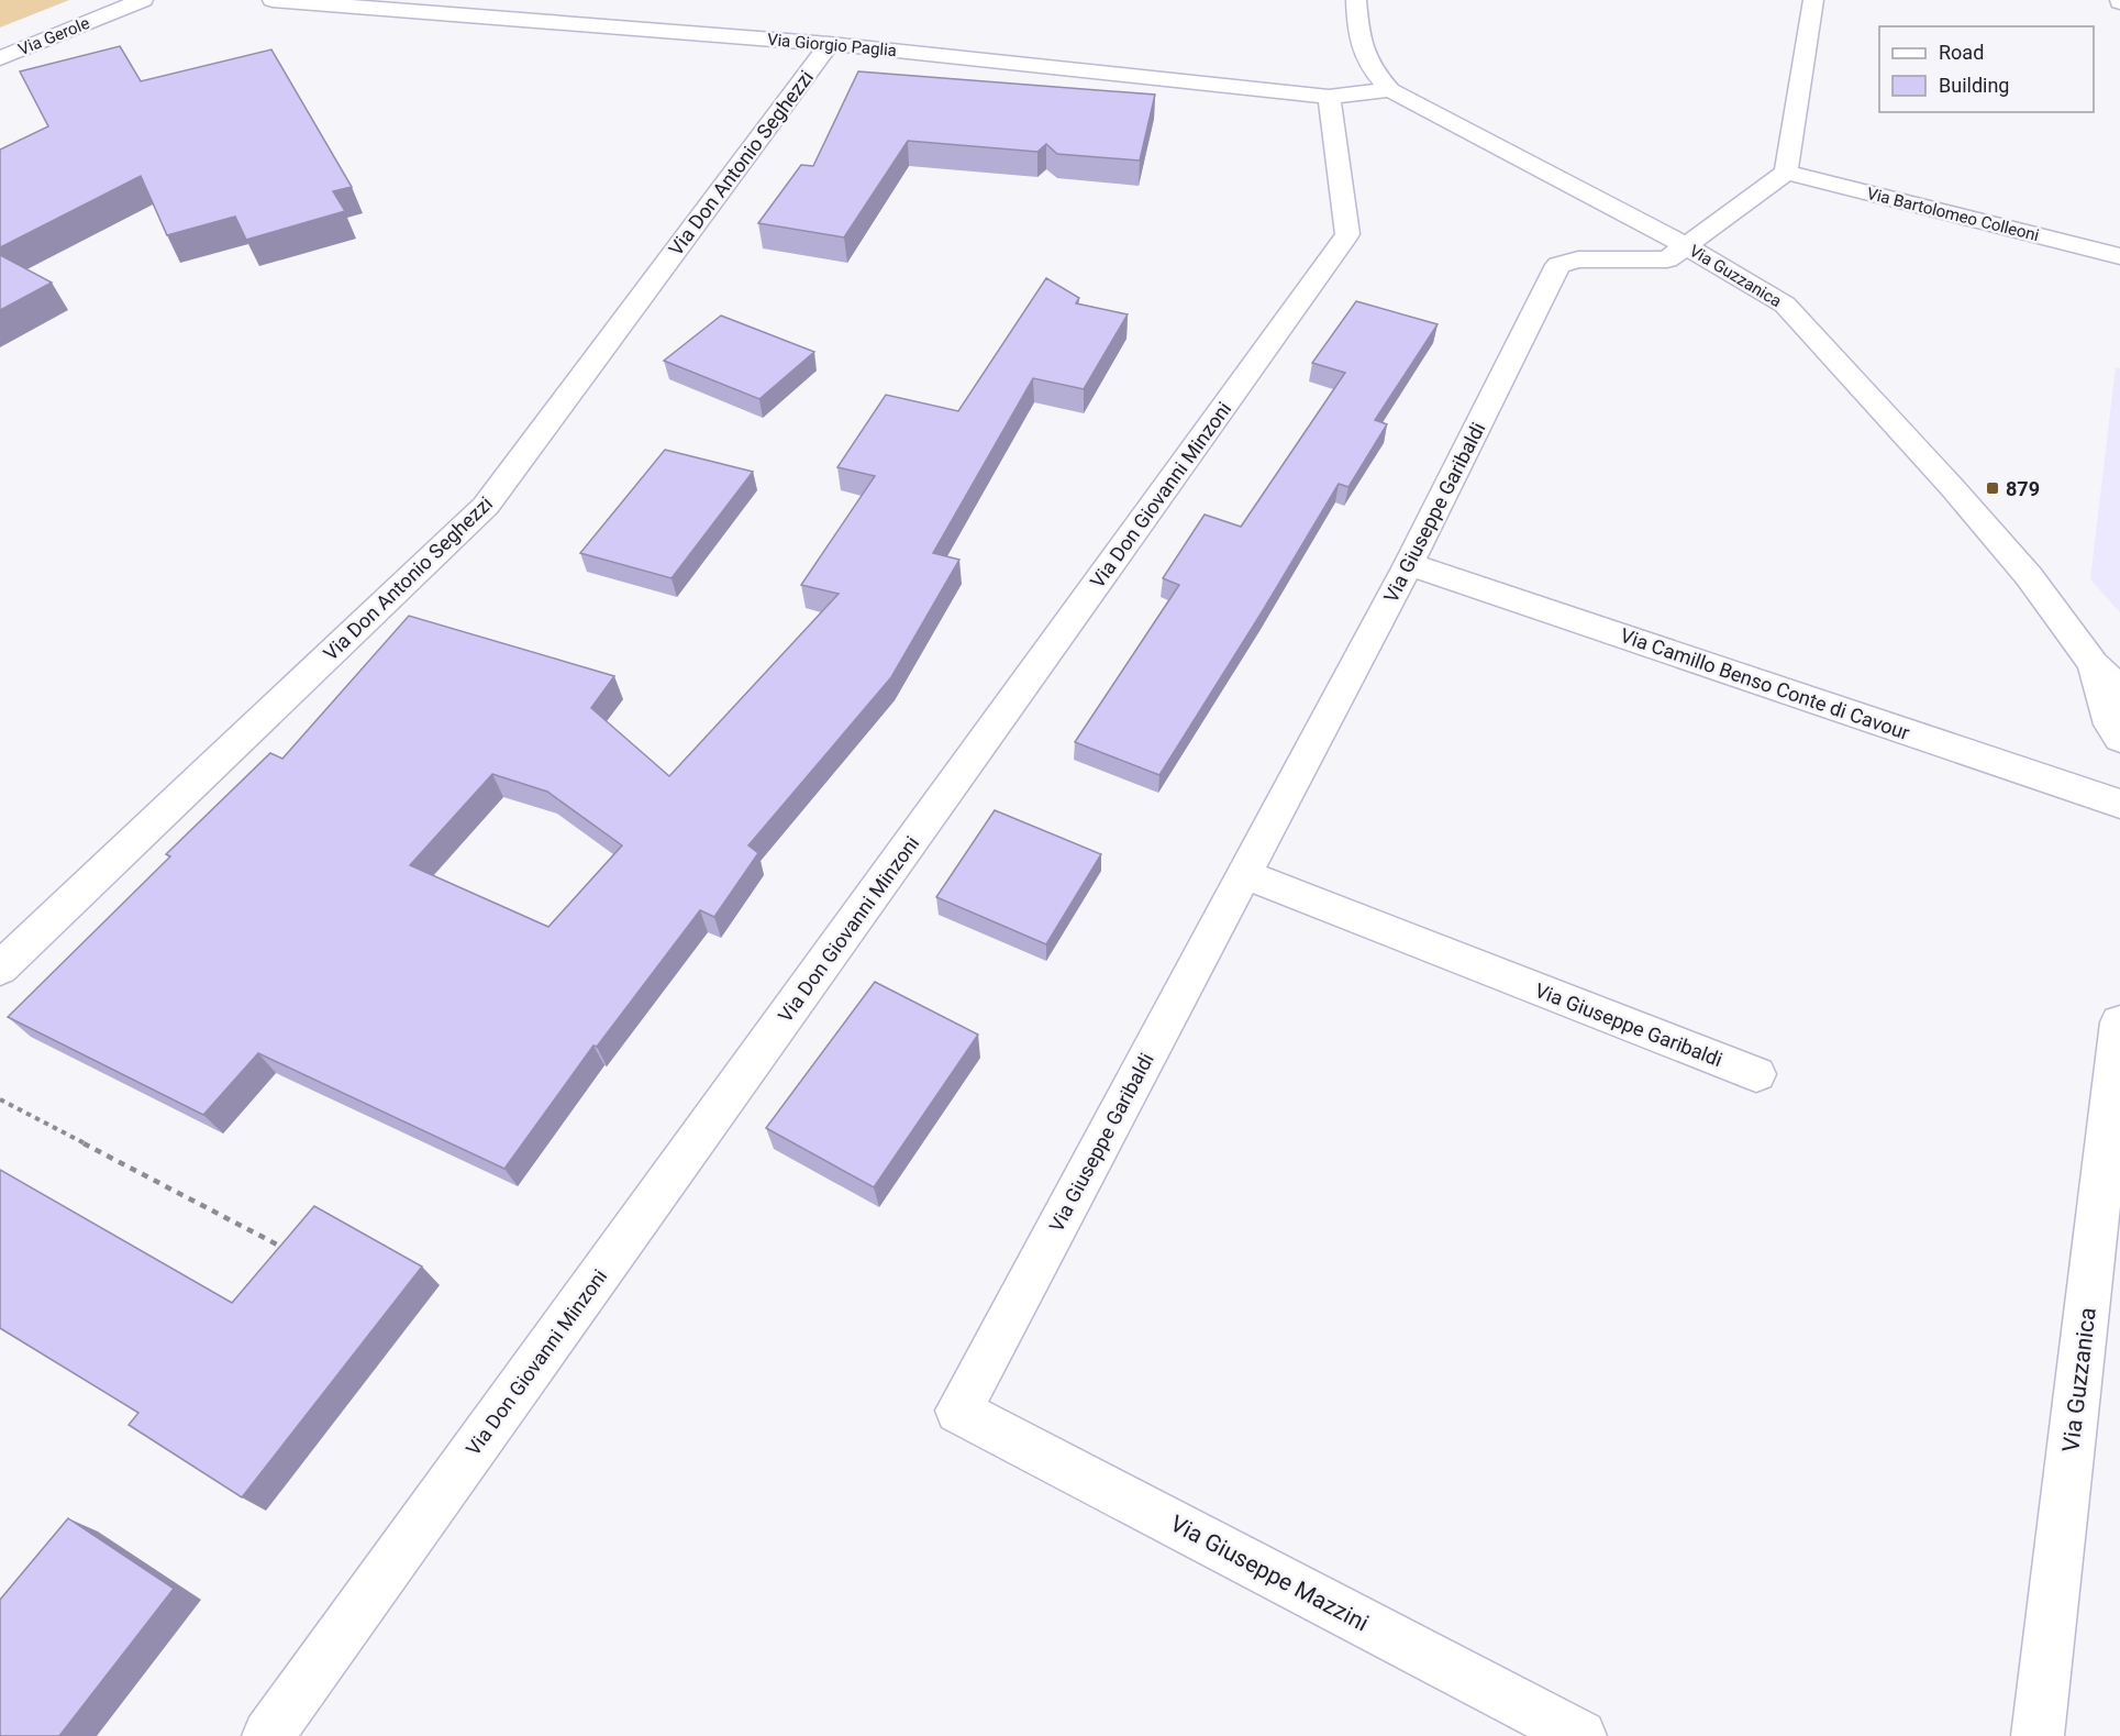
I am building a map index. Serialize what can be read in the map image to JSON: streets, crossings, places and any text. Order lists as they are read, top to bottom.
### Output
{
  "streets": {
    "street": [
      "Via Gerole",
      "Via Giorgio Paglia",
      "Via Don Antonio Seghezzi",
      "Via Bartolomeo Colleoni",
      "Via Guzzanica",
      "Via Don Giovanni Minzoni",
      "Via Giuseppe Garibaldi",
      "Via Camillo Benso Conte di Cavour",
      "Via Giuseppe Mazzini"
    ]
  },
  "crossings": [
    ["Via Giorgio Paglia", "Via Don Antonio Seghezzi"],
    ["Via Giorgio Paglia", "Via Guzzanica"],
    ["Via Giorgio Paglia", "Via Don Giovanni Minzoni"],
    ["Via Bartolomeo Colleoni", "Via Giuseppe Garibaldi"],
    ["Via Guzzanica", "Via Giuseppe Garibaldi"],
    ["Via Giuseppe Garibaldi", "Via Camillo Benso Conte di Cavour"],
    ["Via Giuseppe Garibaldi", "Via Giuseppe Mazzini"]
  ],
  "places": {
    "transit": ["879"]
  },
  "legend": ["Road", "Building"]
}
